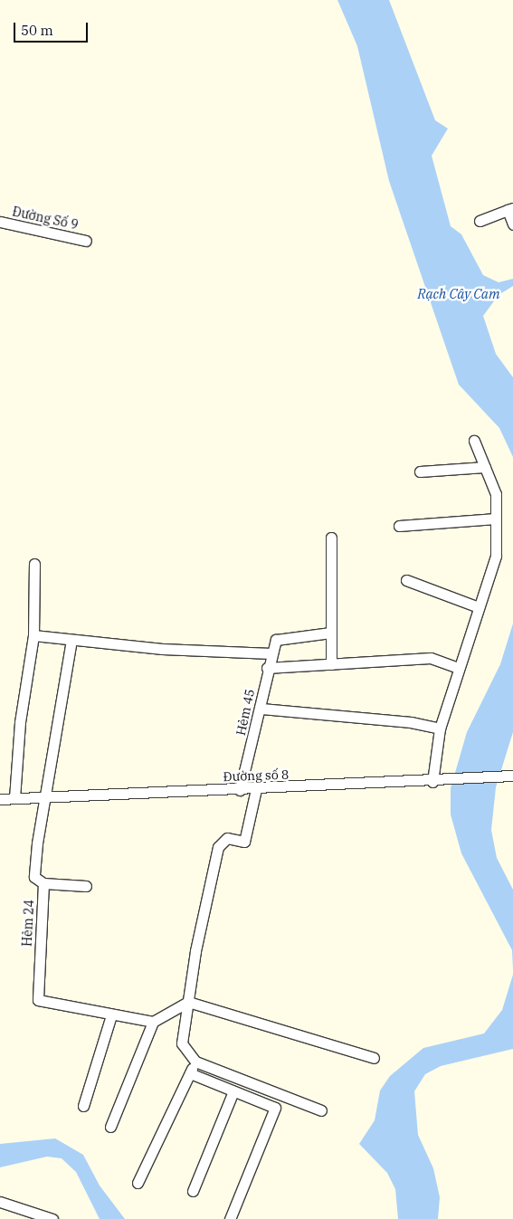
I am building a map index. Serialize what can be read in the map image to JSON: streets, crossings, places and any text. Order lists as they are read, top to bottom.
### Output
{
  "streets": {
    "street": [
      "Đường Số 9",
      "Hẻm 45",
      "Đường số 8",
      "Hẻm 24"
    ]
  },
  "crossings": [
    ["Hẻm 45", "Đường số 8"],
    ["Đường số 8", "Hẻm 24"]
  ],
  "water": ["Rạch Cây Cam"],
  "scale_bar": "50 m"
}
